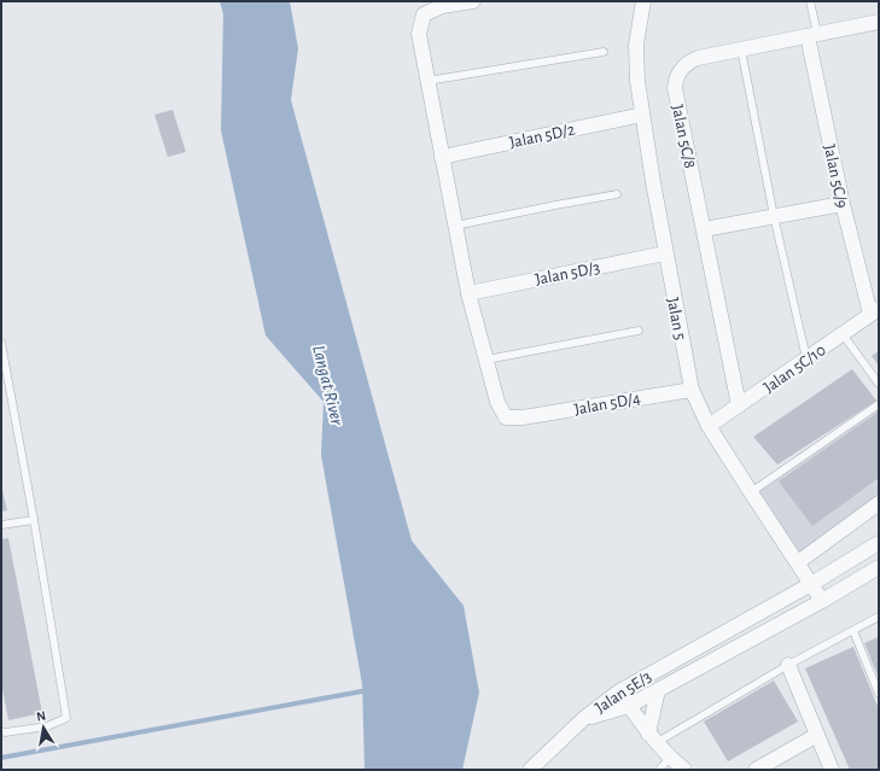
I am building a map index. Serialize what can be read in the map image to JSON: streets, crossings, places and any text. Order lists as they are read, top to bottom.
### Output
{
  "streets": {
    "street": [
      "Jalan 5D/2",
      "Jalan 5C/8",
      "Jalan 5C/9",
      "Jalan 5D/3",
      "Jalan 5",
      "Jalan 5C/10",
      "Jalan 5D/4",
      "Jalan 5E/3"
    ]
  },
  "crossings": [
    ["Jalan 5D/2", "Jalan 5"],
    ["Jalan 5C/8", "Jalan 5C/9"],
    ["Jalan 5C/8", "Jalan 5C/10"],
    ["Jalan 5C/9", "Jalan 5C/10"],
    ["Jalan 5D/3", "Jalan 5"],
    ["Jalan 5", "Jalan 5C/10"],
    ["Jalan 5", "Jalan 5D/4"],
    ["Jalan 5", "Jalan 5E/3"]
  ],
  "water": ["Langat River"],
  "north": "top"
}
